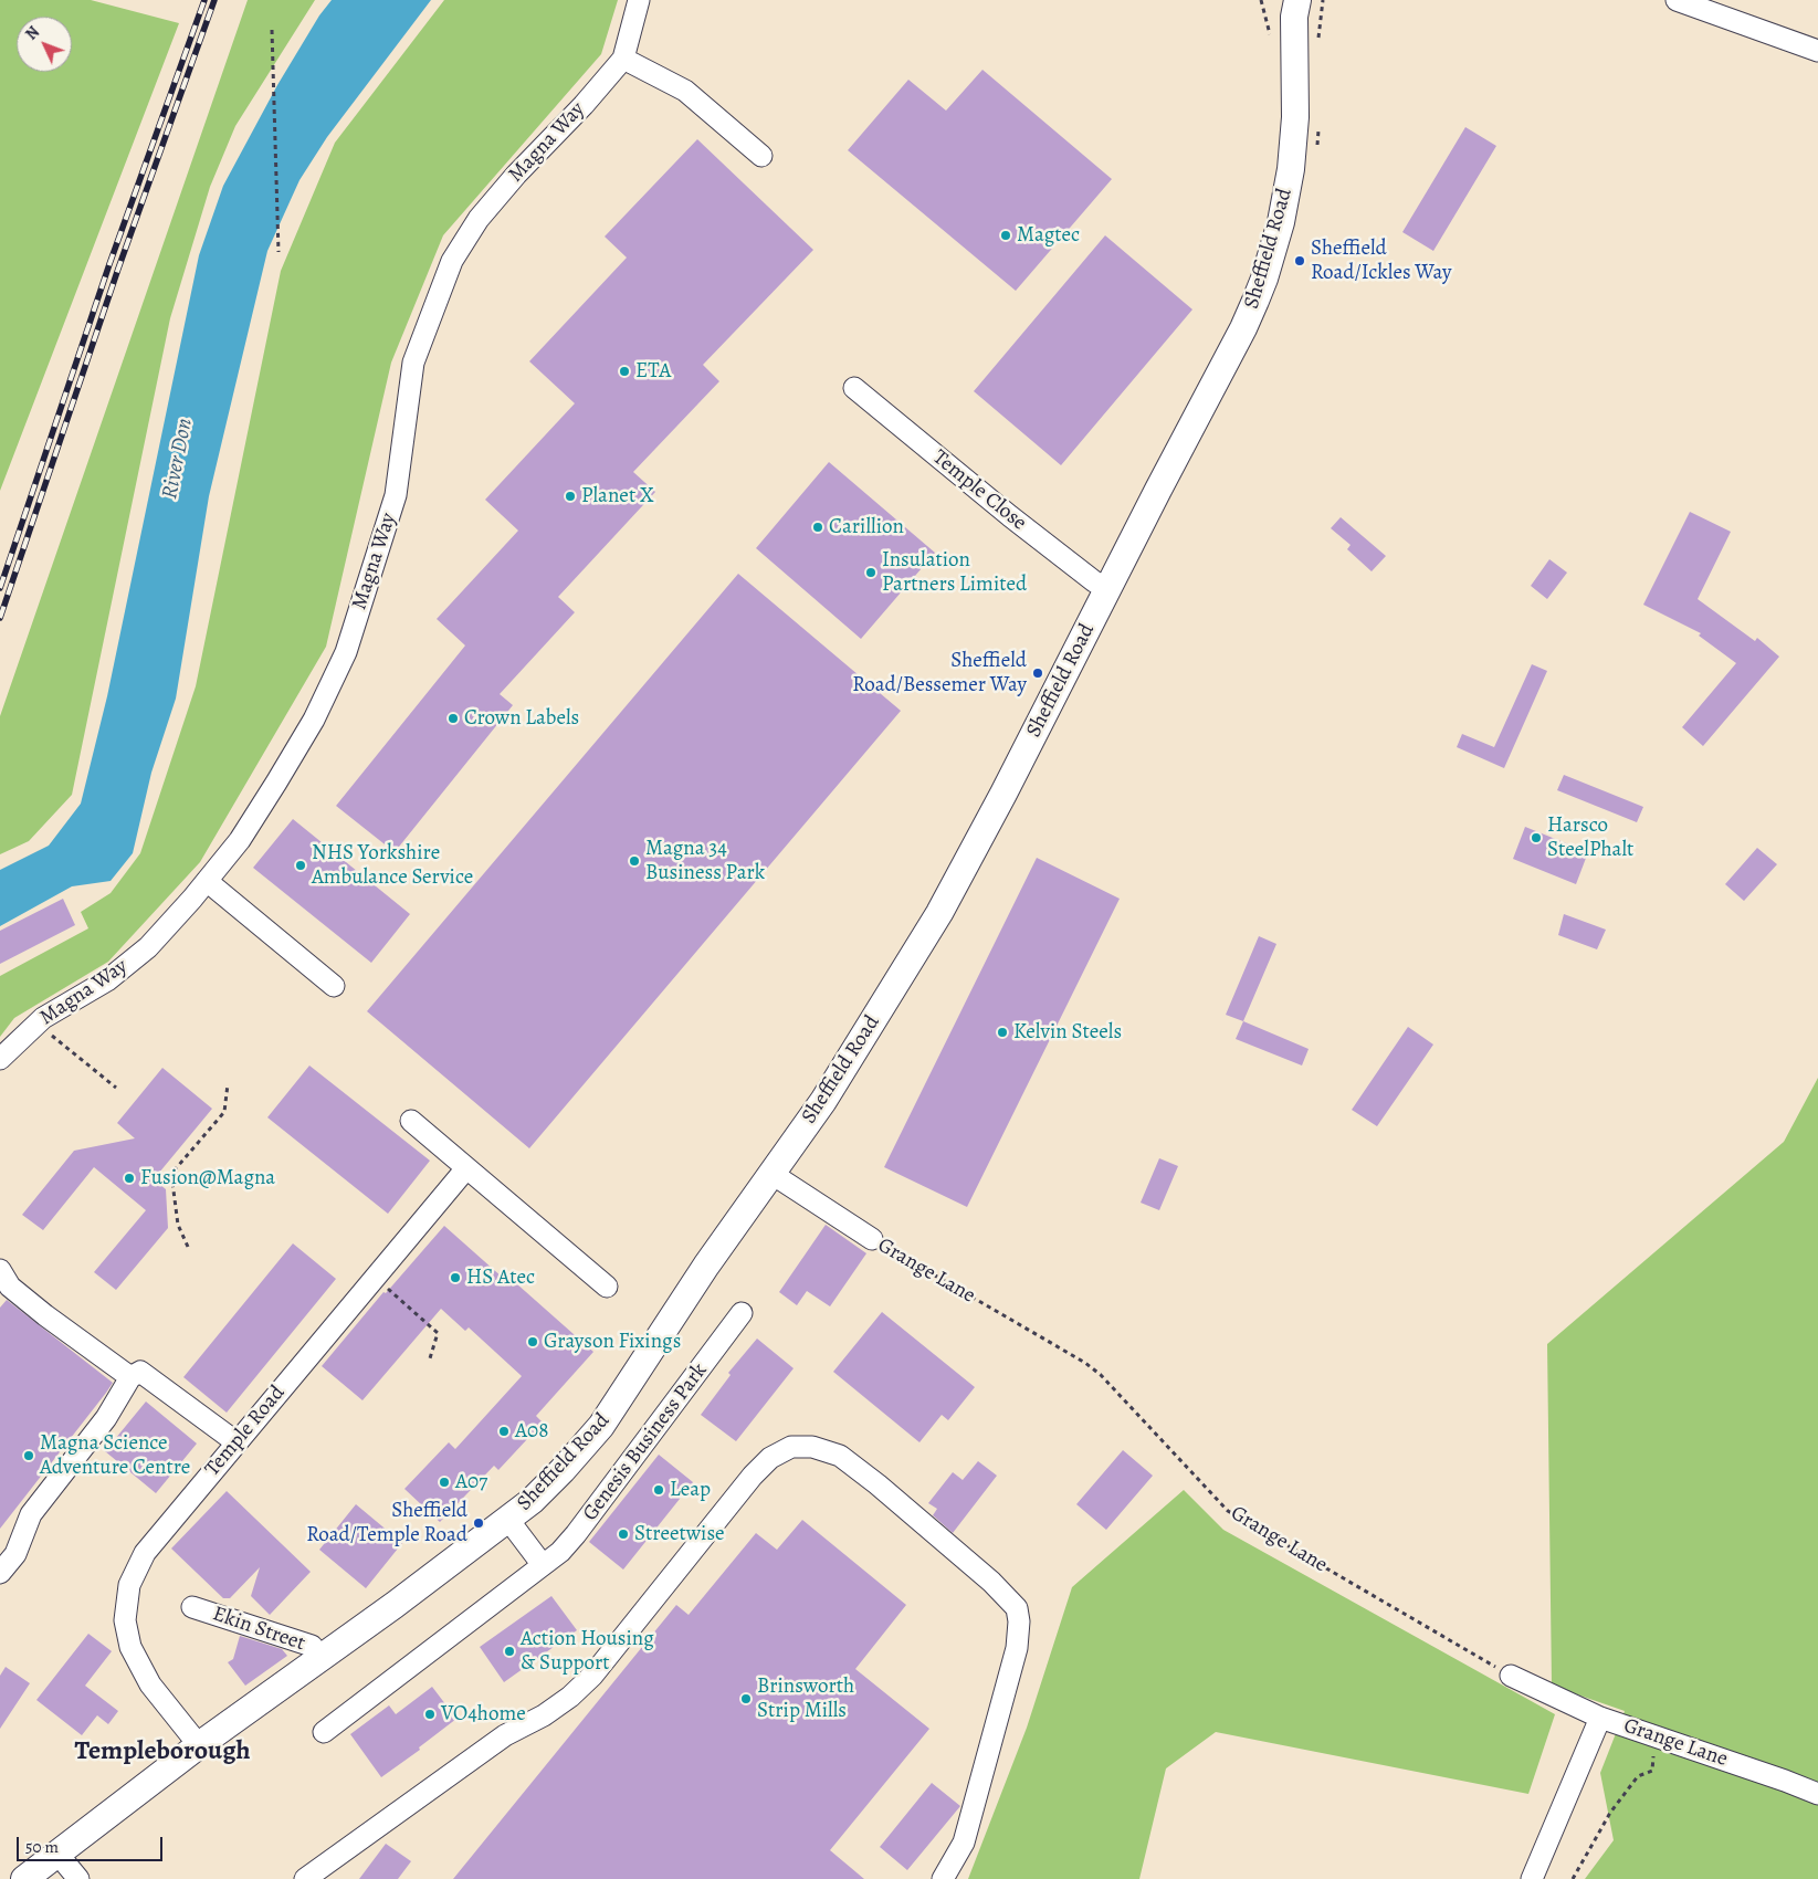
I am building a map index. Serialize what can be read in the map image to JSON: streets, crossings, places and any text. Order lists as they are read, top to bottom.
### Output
{
  "streets": {
    "main road": ["Sheffield Road"],
    "street": [
      "Magna Way",
      "Temple Close",
      "Grange Lane",
      "Temple Road",
      "Genesis Business Park",
      "Ekin Street"
    ]
  },
  "crossings": [
    ["Sheffield Road", "Temple Close"],
    ["Sheffield Road", "Grange Lane"],
    ["Sheffield Road", "Temple Road"],
    ["Sheffield Road", "Ekin Street"]
  ],
  "districts": ["Templeborough"],
  "water": ["River Don"],
  "places": [
    "Magtec",
    "Sheffield Road/Ickles Way",
    "ETA",
    "Planet X",
    "Carillion",
    "Insulation Partners Limited",
    "Sheffield Road/Bessemer Way",
    "Crown Labels",
    "Harsco SteelPhalt",
    "Magna 34 Business Park",
    "NHS Yorkshire Ambulance Service",
    "Kelvin Steels",
    "Fusion@Magna",
    "HS Atec",
    "Grayson Fixings",
    "A08",
    "Magna Science Adventure Centre",
    "A07",
    "Leap",
    "Sheffield Road/Temple Road",
    "Streetwise",
    "Action Housing & Support",
    "Brinsworth Strip Mills",
    "VO4home"
  ],
  "scale_bar": "50 m",
  "north": "top left"
}
